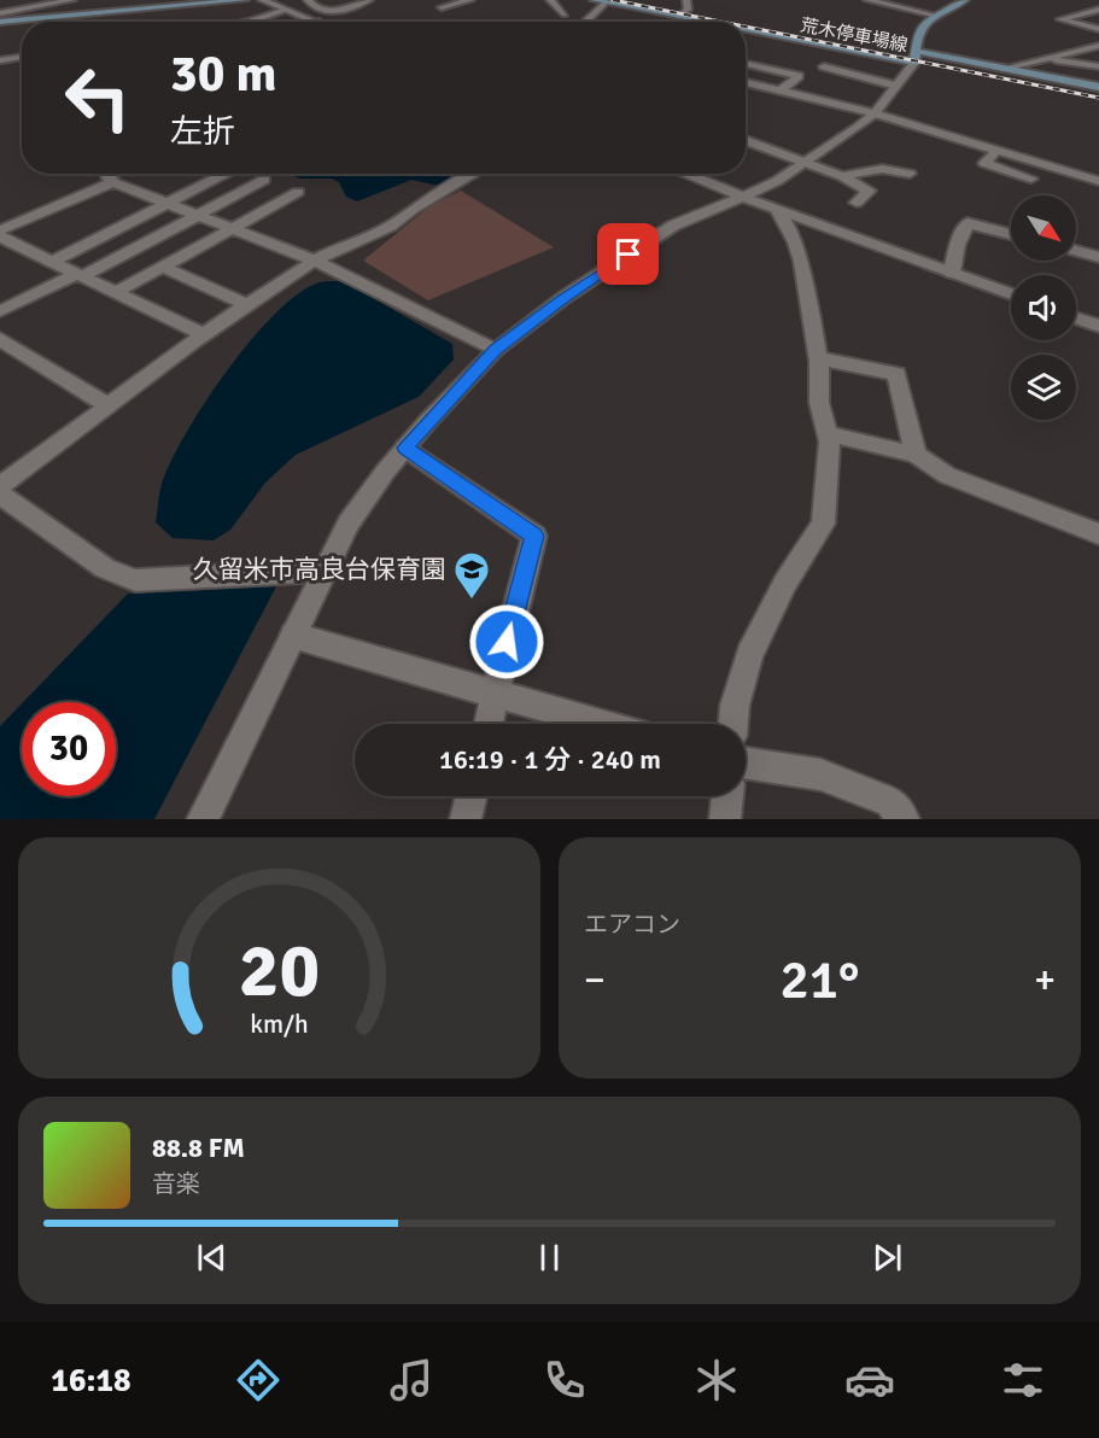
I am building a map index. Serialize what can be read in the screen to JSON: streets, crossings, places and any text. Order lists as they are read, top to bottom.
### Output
{
  "streets": {
    "main road": ["荒木停車場線"]
  },
  "places": {
    "school or university": ["久留米市高良台保育園"]
  },
  "north": "bottom right",
  "page": {
    "turn": ["30 m", "左折"],
    "limit": "30",
    "trip": "16:19 · 1 分 · 240 m",
    "tile": "エアコン",
    "heat": ["−", "21°", "+"],
    "song": ["88.8 FM", "音楽"],
    "tabs": "16:18",
    "gauge": ["20", "km/h"]
  }
}
